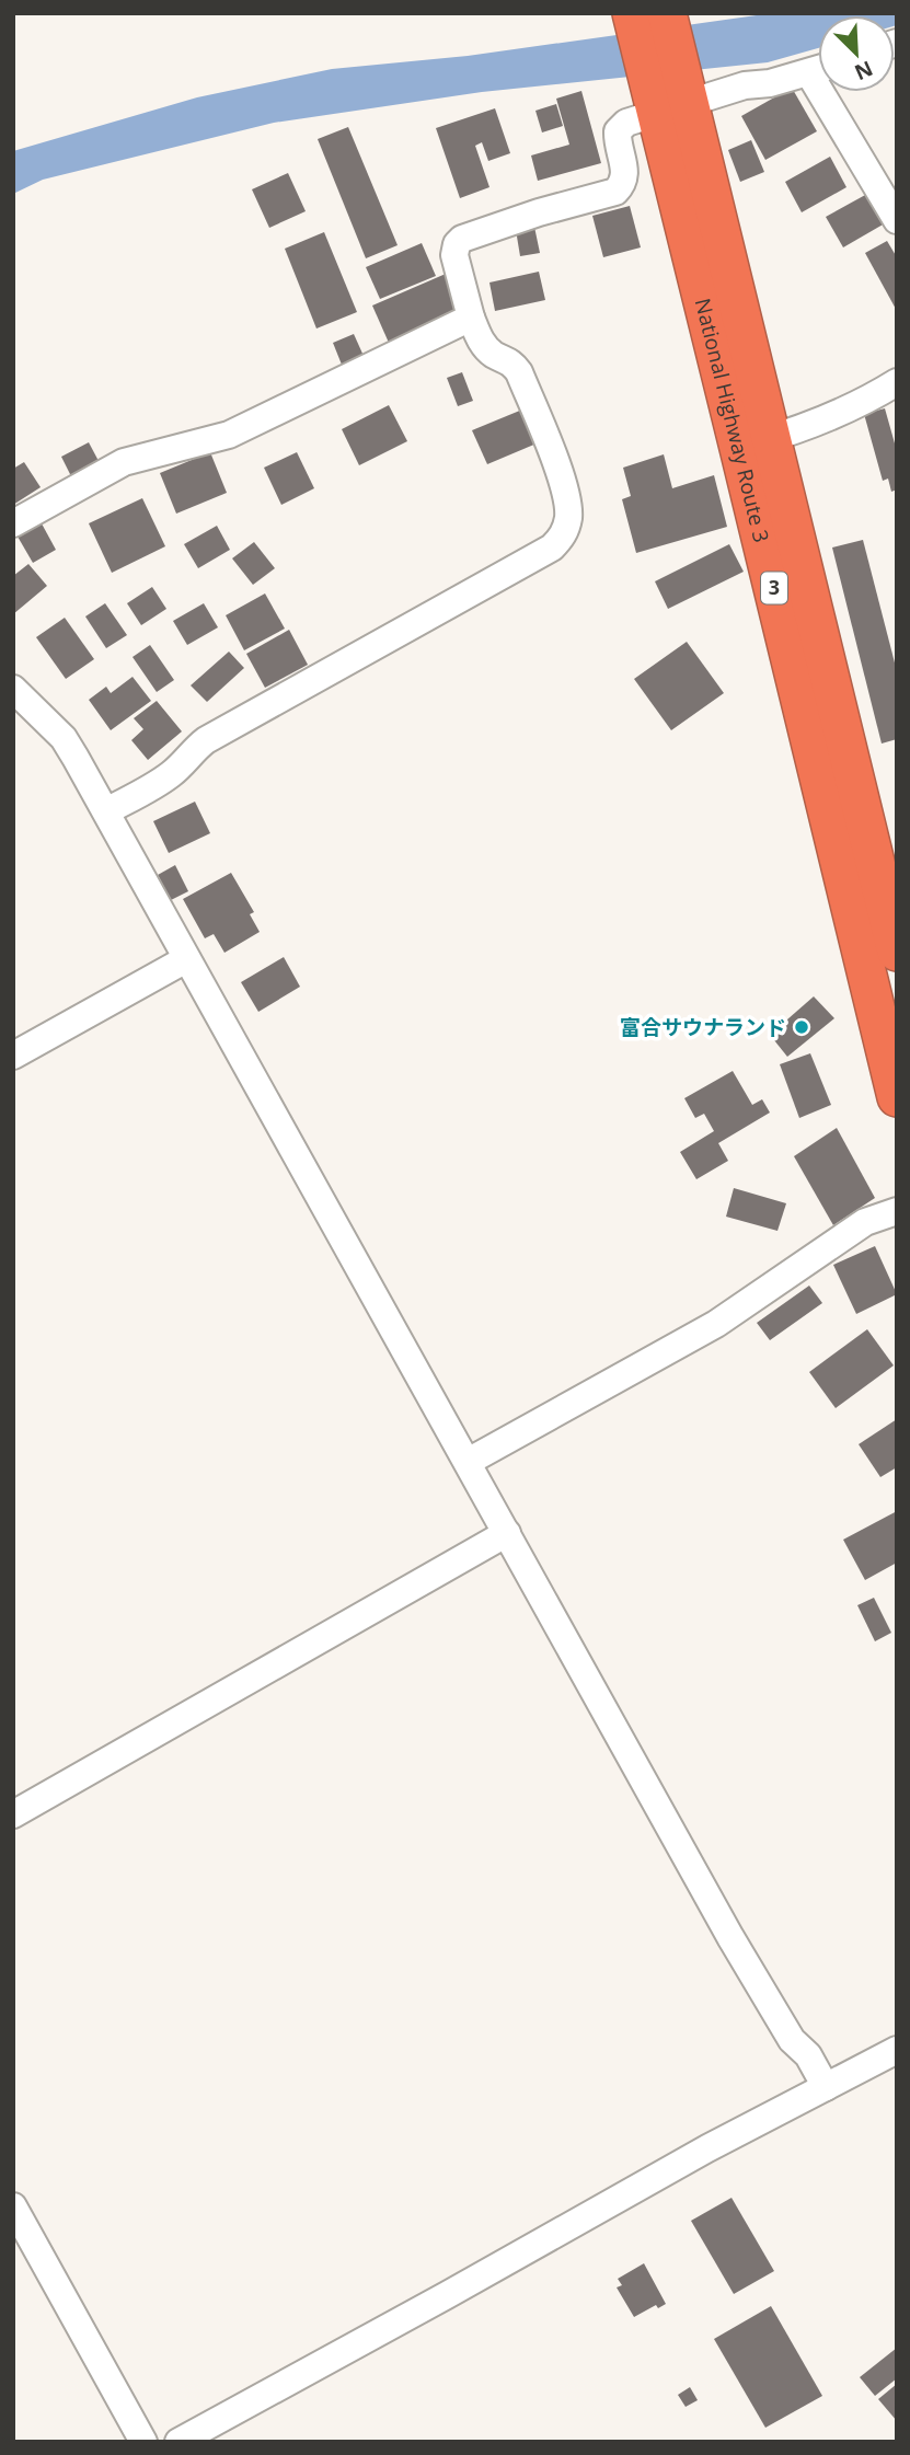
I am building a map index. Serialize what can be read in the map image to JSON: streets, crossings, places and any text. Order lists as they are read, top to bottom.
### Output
{
  "streets": {
    "highway": ["National Highway Route 3", "3"]
  },
  "places": ["富合サウナランド"],
  "north": "bottom right"
}
